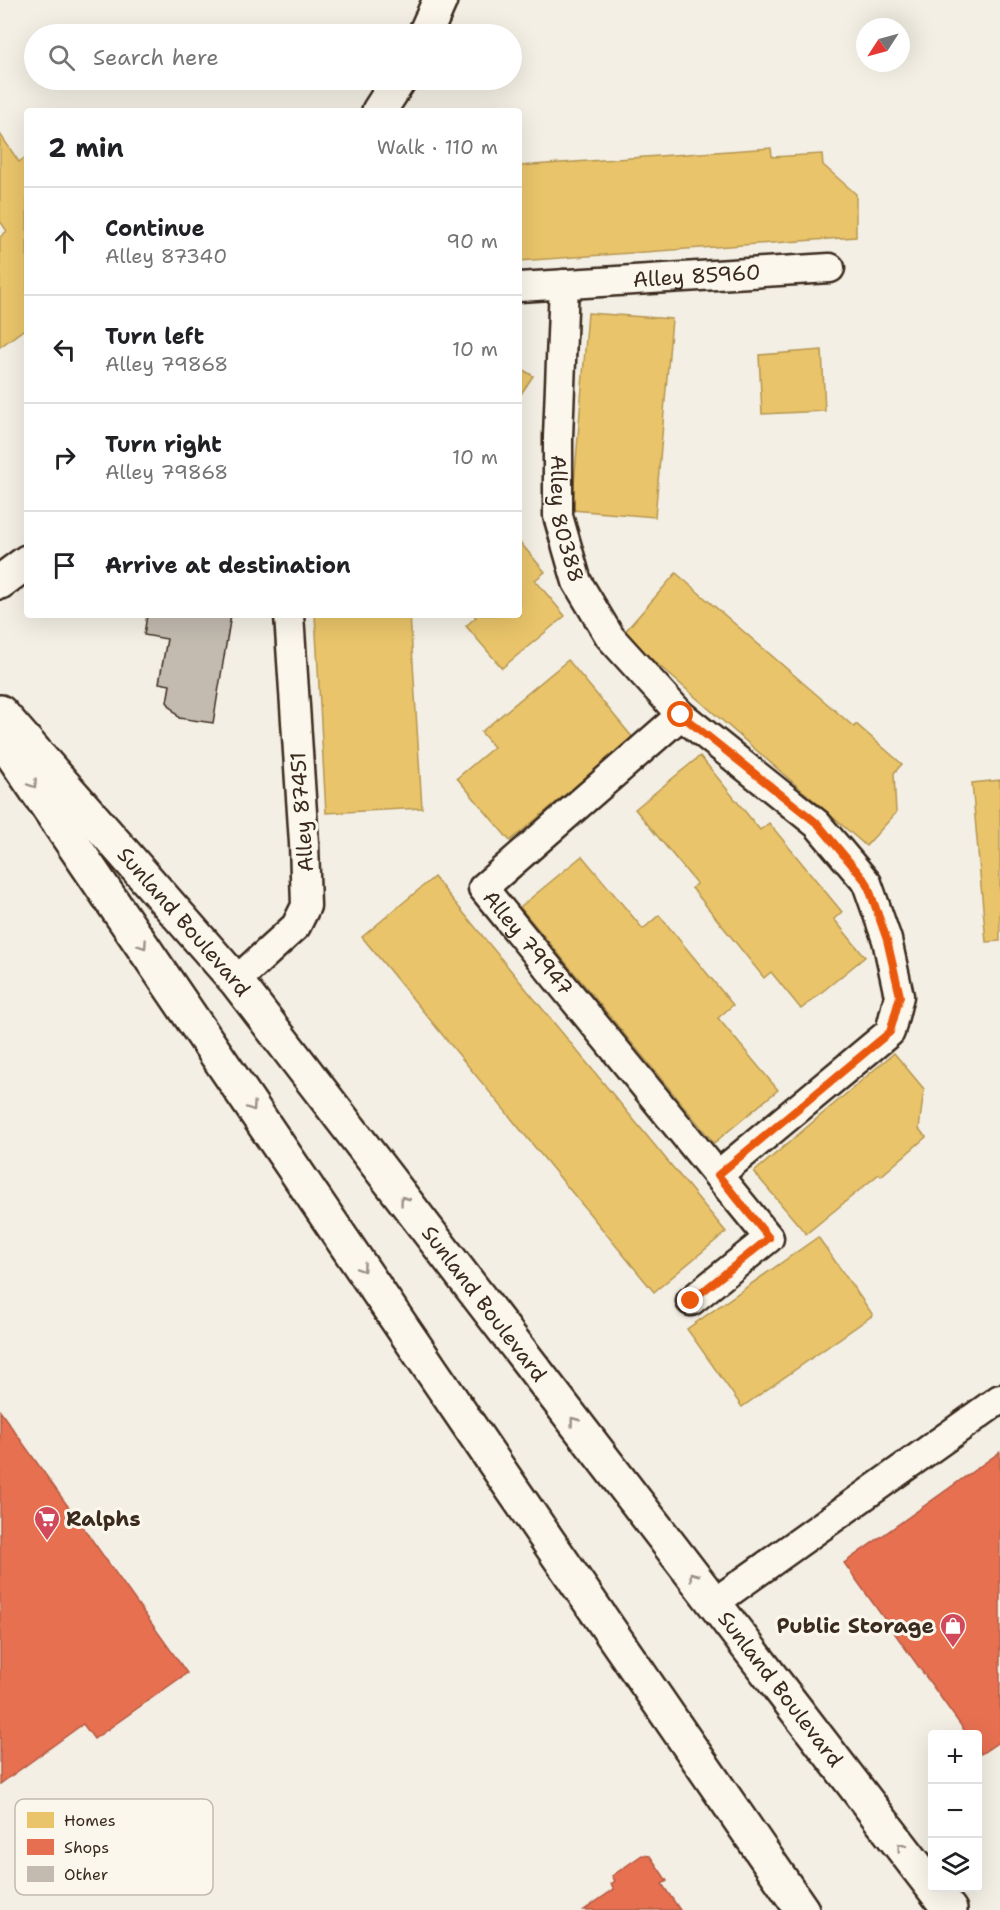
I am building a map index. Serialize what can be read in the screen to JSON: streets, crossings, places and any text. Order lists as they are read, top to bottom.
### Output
{
  "streets": {
    "main road": ["Sunland Boulevard"],
    "lane": [
      "Alley 85960",
      "Alley 80388",
      "Alley 87451",
      "Alley 79947"
    ]
  },
  "crossings": [
    ["Alley 85960", "Alley 80388"],
    ["Alley 80388", "Alley 79947"],
    ["Alley 87451", "Sunland Boulevard"]
  ],
  "places": {
    "supermarket": ["Ralphs"],
    "shop": ["Public Storage"]
  },
  "legend": ["Homes", "Shops", "Other"],
  "north": "bottom left",
  "page": {
    "search": "Search here",
    "heading": ["2 min", "Walk · 110 m"],
    "list": [
      ["Continue", "Alley 87340", "90 m"],
      ["Turn left", "Alley 79868", "10 m"],
      ["Turn right", "Alley 79868", "10 m"],
      "Arrive at destination"
    ],
    "map_buttons": ["+", "−"]
  }
}
